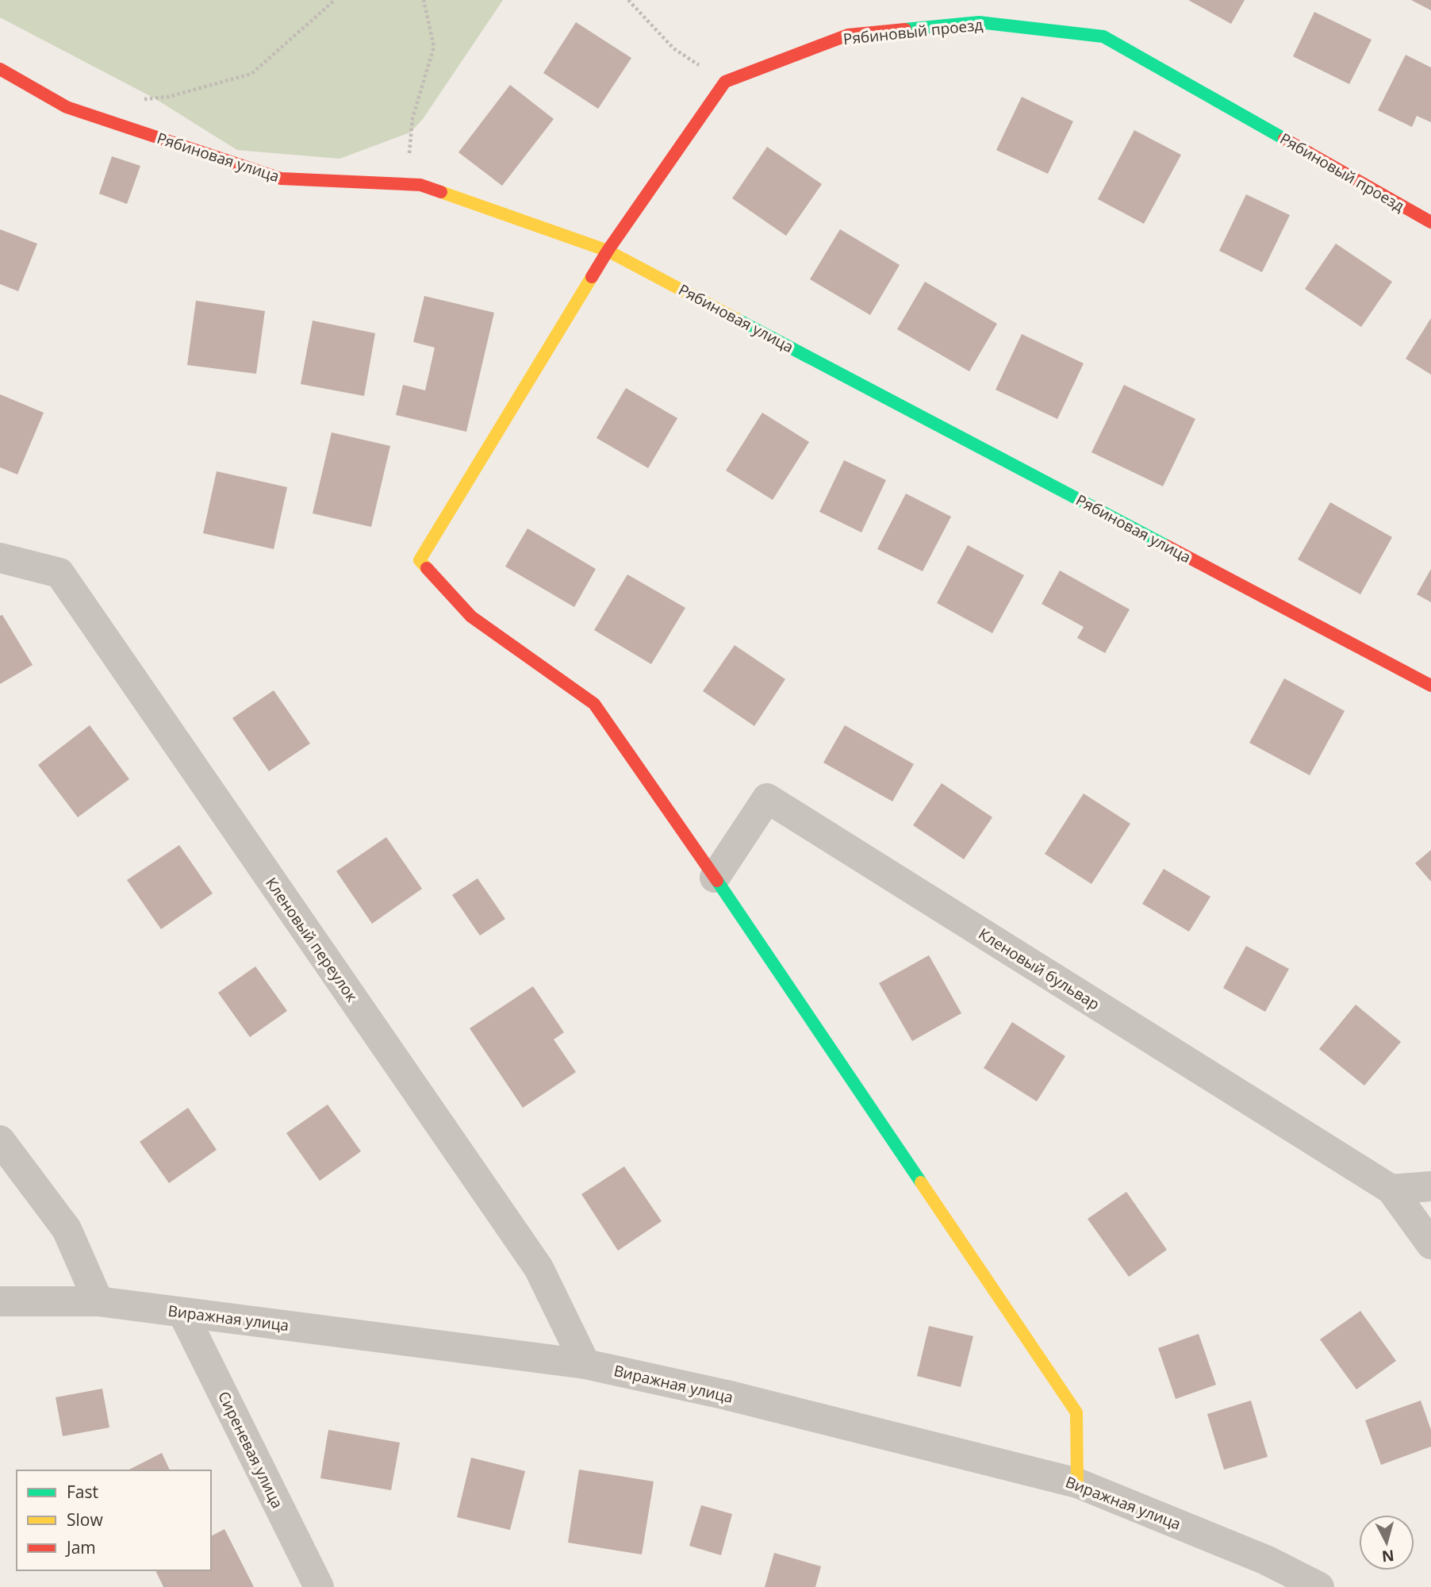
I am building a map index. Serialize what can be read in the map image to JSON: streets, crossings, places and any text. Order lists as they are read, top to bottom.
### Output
{
  "streets": {
    "street": [
      "Рябиновый проезд",
      "Рябиновая улица",
      "Кленовый переулок",
      "Кленовый бульвар",
      "Виражная улица",
      "Сиреневая улица"
    ]
  },
  "crossings": [
    ["Кленовый переулок", "Виражная улица"],
    ["Виражная улица", "Сиреневая улица"]
  ],
  "legend": ["Fast", "Slow", "Jam"],
  "north": "bottom"
}
